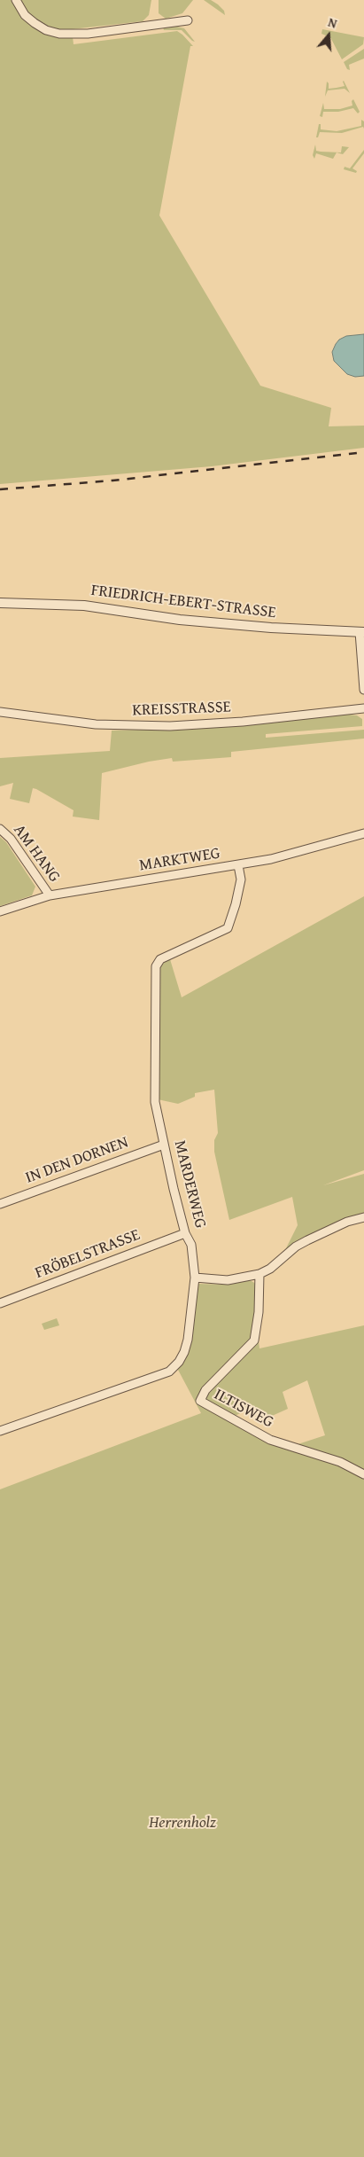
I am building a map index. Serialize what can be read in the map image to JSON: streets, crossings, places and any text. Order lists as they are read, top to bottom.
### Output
{
  "streets": {
    "street": [
      "FRIEDRICH-EBERT-STRASSE",
      "KREISSTRASSE",
      "AM HANG",
      "MARKTWEG",
      "IN DEN DORNEN",
      "MARDERWEG",
      "FRÖBELSTRASSE",
      "ILTISWEG"
    ]
  },
  "crossings": [
    ["AM HANG", "MARKTWEG"],
    ["MARKTWEG", "MARDERWEG"],
    ["IN DEN DORNEN", "MARDERWEG"],
    ["MARDERWEG", "FRÖBELSTRASSE"]
  ],
  "parks": ["Herrenholz"],
  "north": "top"
}
